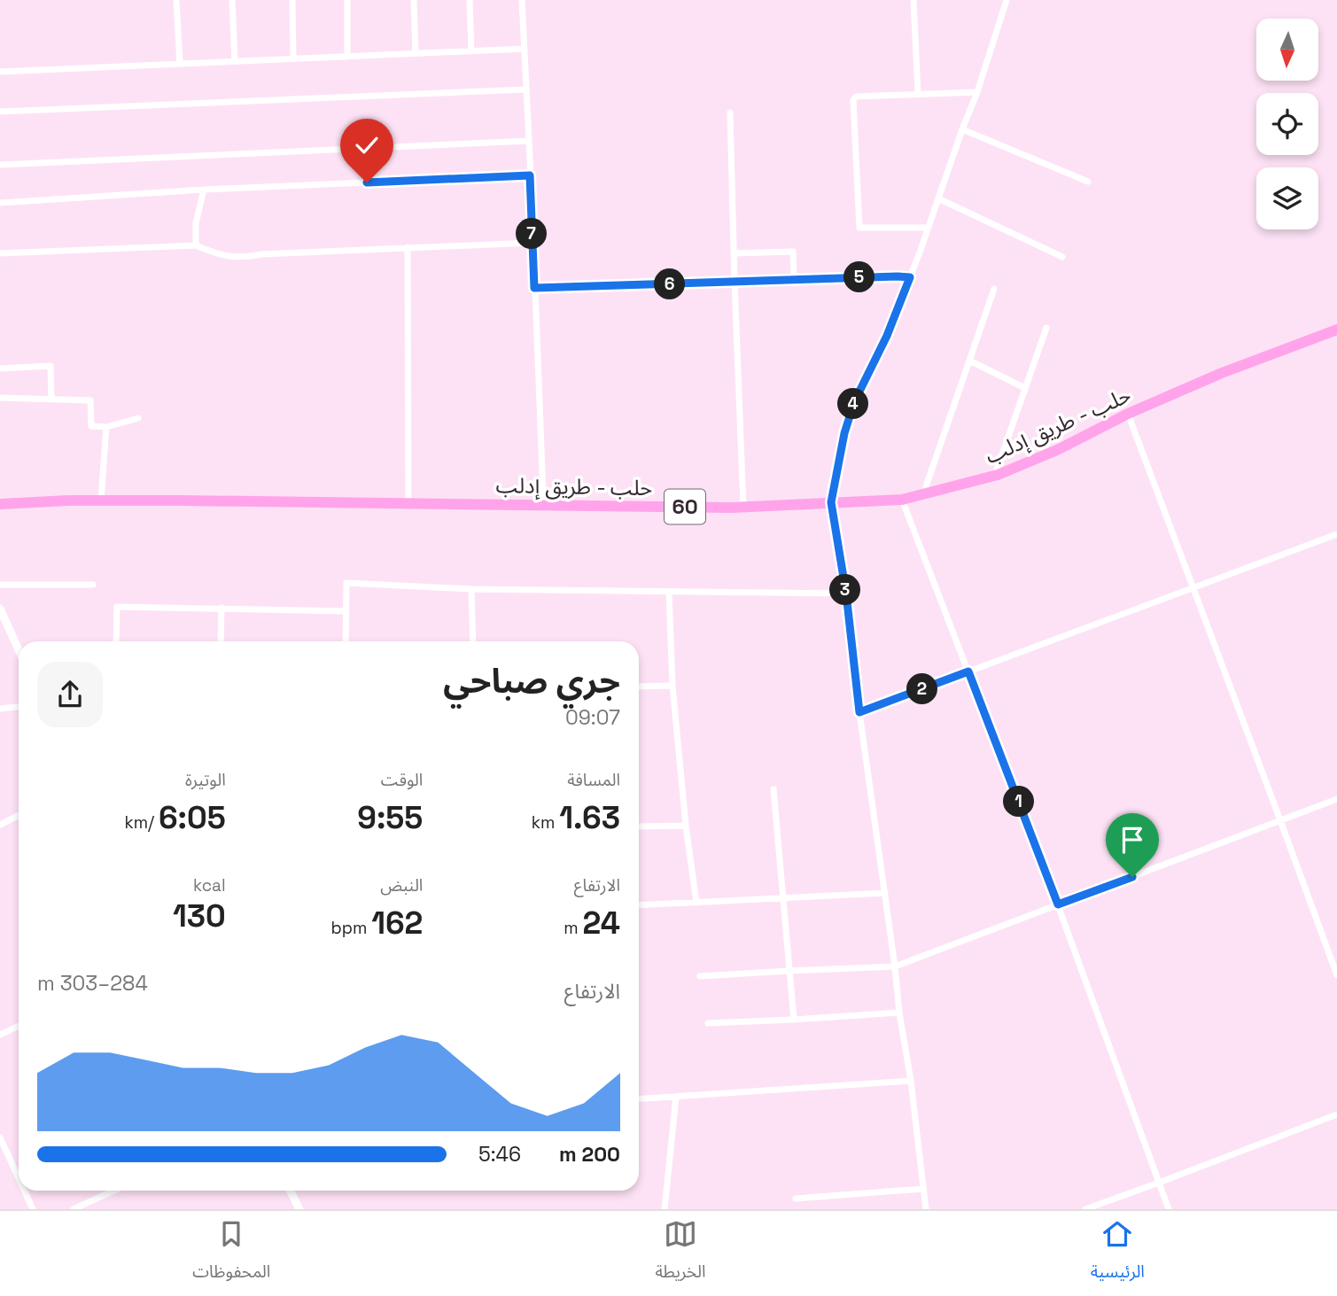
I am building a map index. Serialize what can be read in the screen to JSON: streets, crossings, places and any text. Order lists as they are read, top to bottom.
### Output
{
  "streets": {
    "highway": ["حلب - طريق إدلب", "60"]
  },
  "north": "bottom",
  "page": {
    "pins": [
      "7",
      "5",
      "6",
      "4",
      "3",
      "2",
      "1"
    ],
    "heading": ["جري صباحي", "09:07"],
    "stats": [
      ["المسافة", "1.63 km"],
      ["الوقت", "9:55"],
      ["الوتيرة", "6:05 /km"],
      ["الارتفاع", "24 m"],
      ["النبض", "162 bpm"],
      ["kcal", "130"]
    ],
    "chart": ["الارتفاع", "284–303 m"],
    "list": [
      {
        "name": "200 m",
        "note": "5:46"
      }
    ],
    "tabs": ["الرئيسية", "الخريطة", "المحفوظات"]
  }
}
